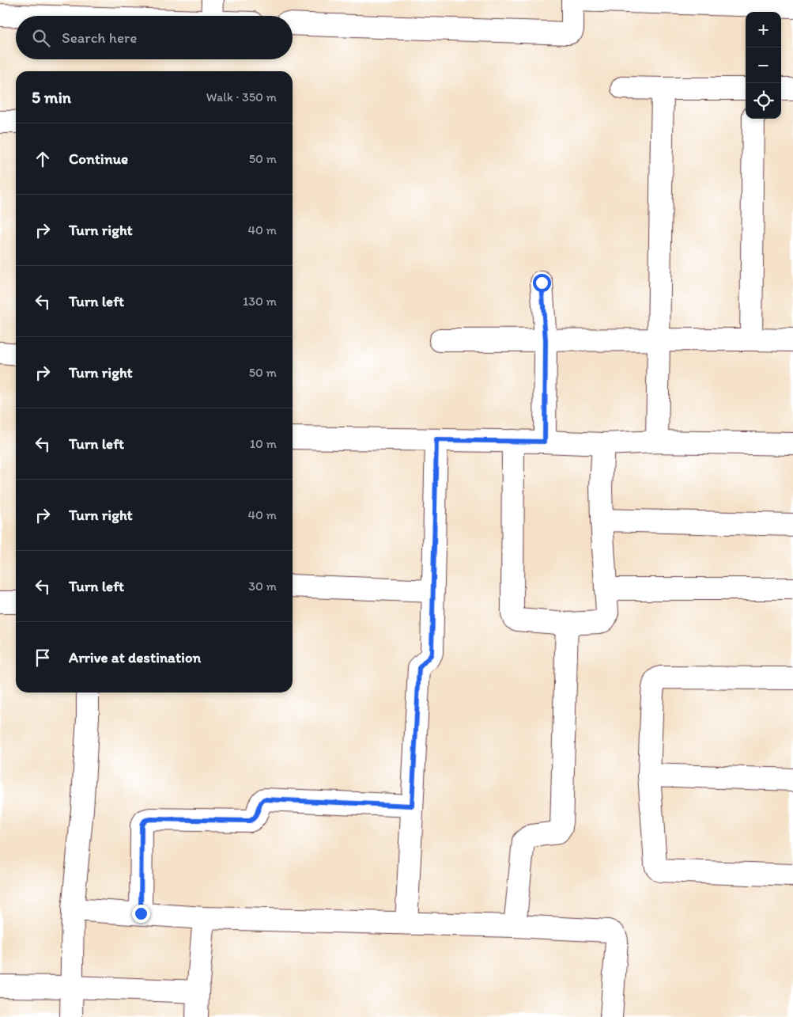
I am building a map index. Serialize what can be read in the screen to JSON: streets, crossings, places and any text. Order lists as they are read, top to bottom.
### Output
{
  "page": {
    "map_buttons": ["+", "−"],
    "search": "Search here",
    "heading": ["5 min", "Walk · 350 m"],
    "list": [
      ["Continue", "50 m"],
      ["Turn right", "40 m"],
      ["Turn left", "130 m"],
      ["Turn right", "50 m"],
      ["Turn left", "10 m"],
      ["Turn right", "40 m"],
      ["Turn left", "30 m"],
      "Arrive at destination"
    ]
  }
}
